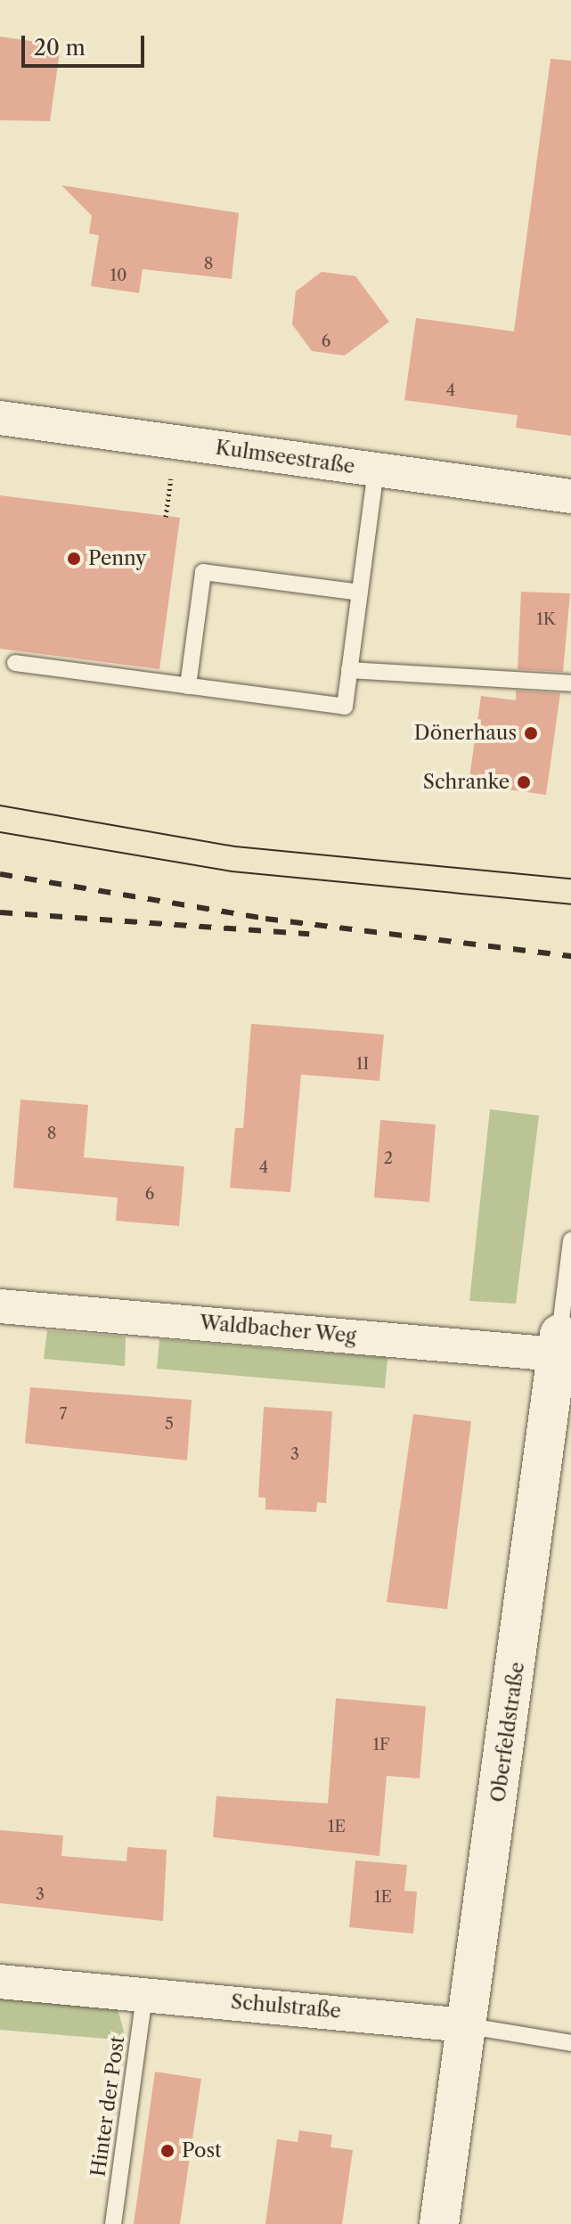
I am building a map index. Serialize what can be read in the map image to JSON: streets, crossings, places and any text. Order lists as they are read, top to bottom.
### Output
{
  "streets": {
    "street": [
      "Kulmseestraße",
      "Waldbacher Weg",
      "Oberfeldstraße",
      "Schulstraße"
    ],
    "lane": ["Hinter der Post"]
  },
  "crossings": [
    ["Waldbacher Weg", "Oberfeldstraße"],
    ["Oberfeldstraße", "Schulstraße"],
    ["Schulstraße", "Hinter der Post"]
  ],
  "places": [
    "Penny",
    "Dönerhaus",
    "Schranke",
    "Post"
  ],
  "house_numbers": [
    "8",
    "10",
    "6",
    "4",
    "1K",
    "1I",
    "8",
    "2",
    "4",
    "6",
    "7",
    "5",
    "3",
    "1F",
    "1E",
    "3",
    "1E"
  ],
  "scale_bar": "20 m"
}
